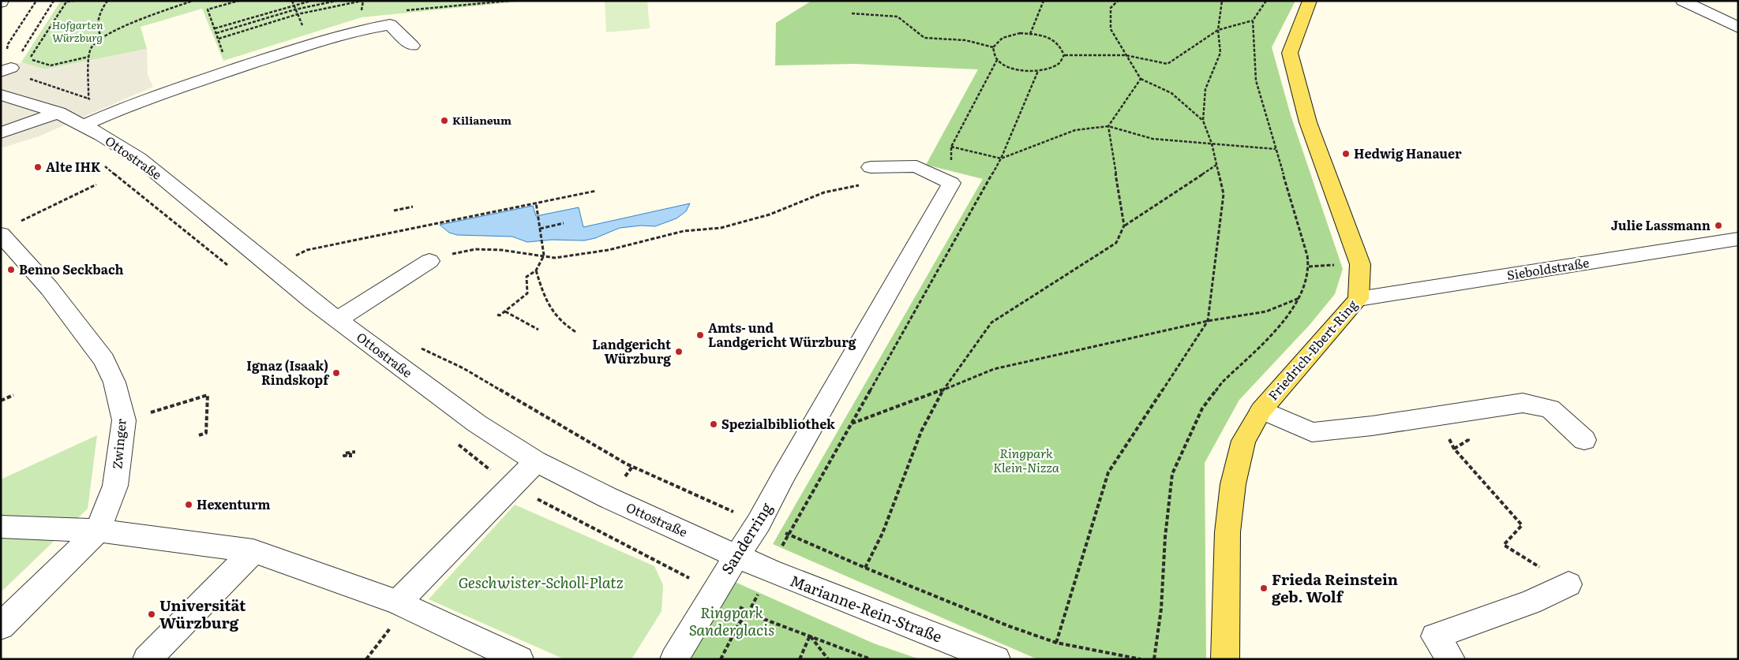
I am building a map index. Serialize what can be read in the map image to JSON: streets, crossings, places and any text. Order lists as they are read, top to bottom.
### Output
{
  "streets": {
    "main road": ["Friedrich-Ebert-Ring"],
    "street": [
      "Ottostraße",
      "Sieboldstraße",
      "Zwinger",
      "Sanderring",
      "Marianne-Rein-Straße"
    ]
  },
  "crossings": [
    ["Ottostraße", "Sanderring"],
    ["Ottostraße", "Marianne-Rein-Straße"],
    ["Sieboldstraße", "Friedrich-Ebert-Ring"],
    ["Sanderring", "Marianne-Rein-Straße"]
  ],
  "parks": [
    "Hofgarten Würzburg",
    "Ringpark Klein-Nizza",
    "Geschwister-Scholl-Platz",
    "Ringpark Sanderglacis"
  ],
  "places": [
    "Kilianeum",
    "Hedwig Hanauer",
    "Alte IHK",
    "Julie Lassmann",
    "Benno Seckbach",
    "Amts- und Landgericht Würzburg",
    "Landgericht Würzburg",
    "Ignaz (Isaak) Rindskopf",
    "Spezialbibliothek",
    "Hexenturm",
    "Frieda Reinstein geb. Wolf",
    "Universität Würzburg"
  ]
}
